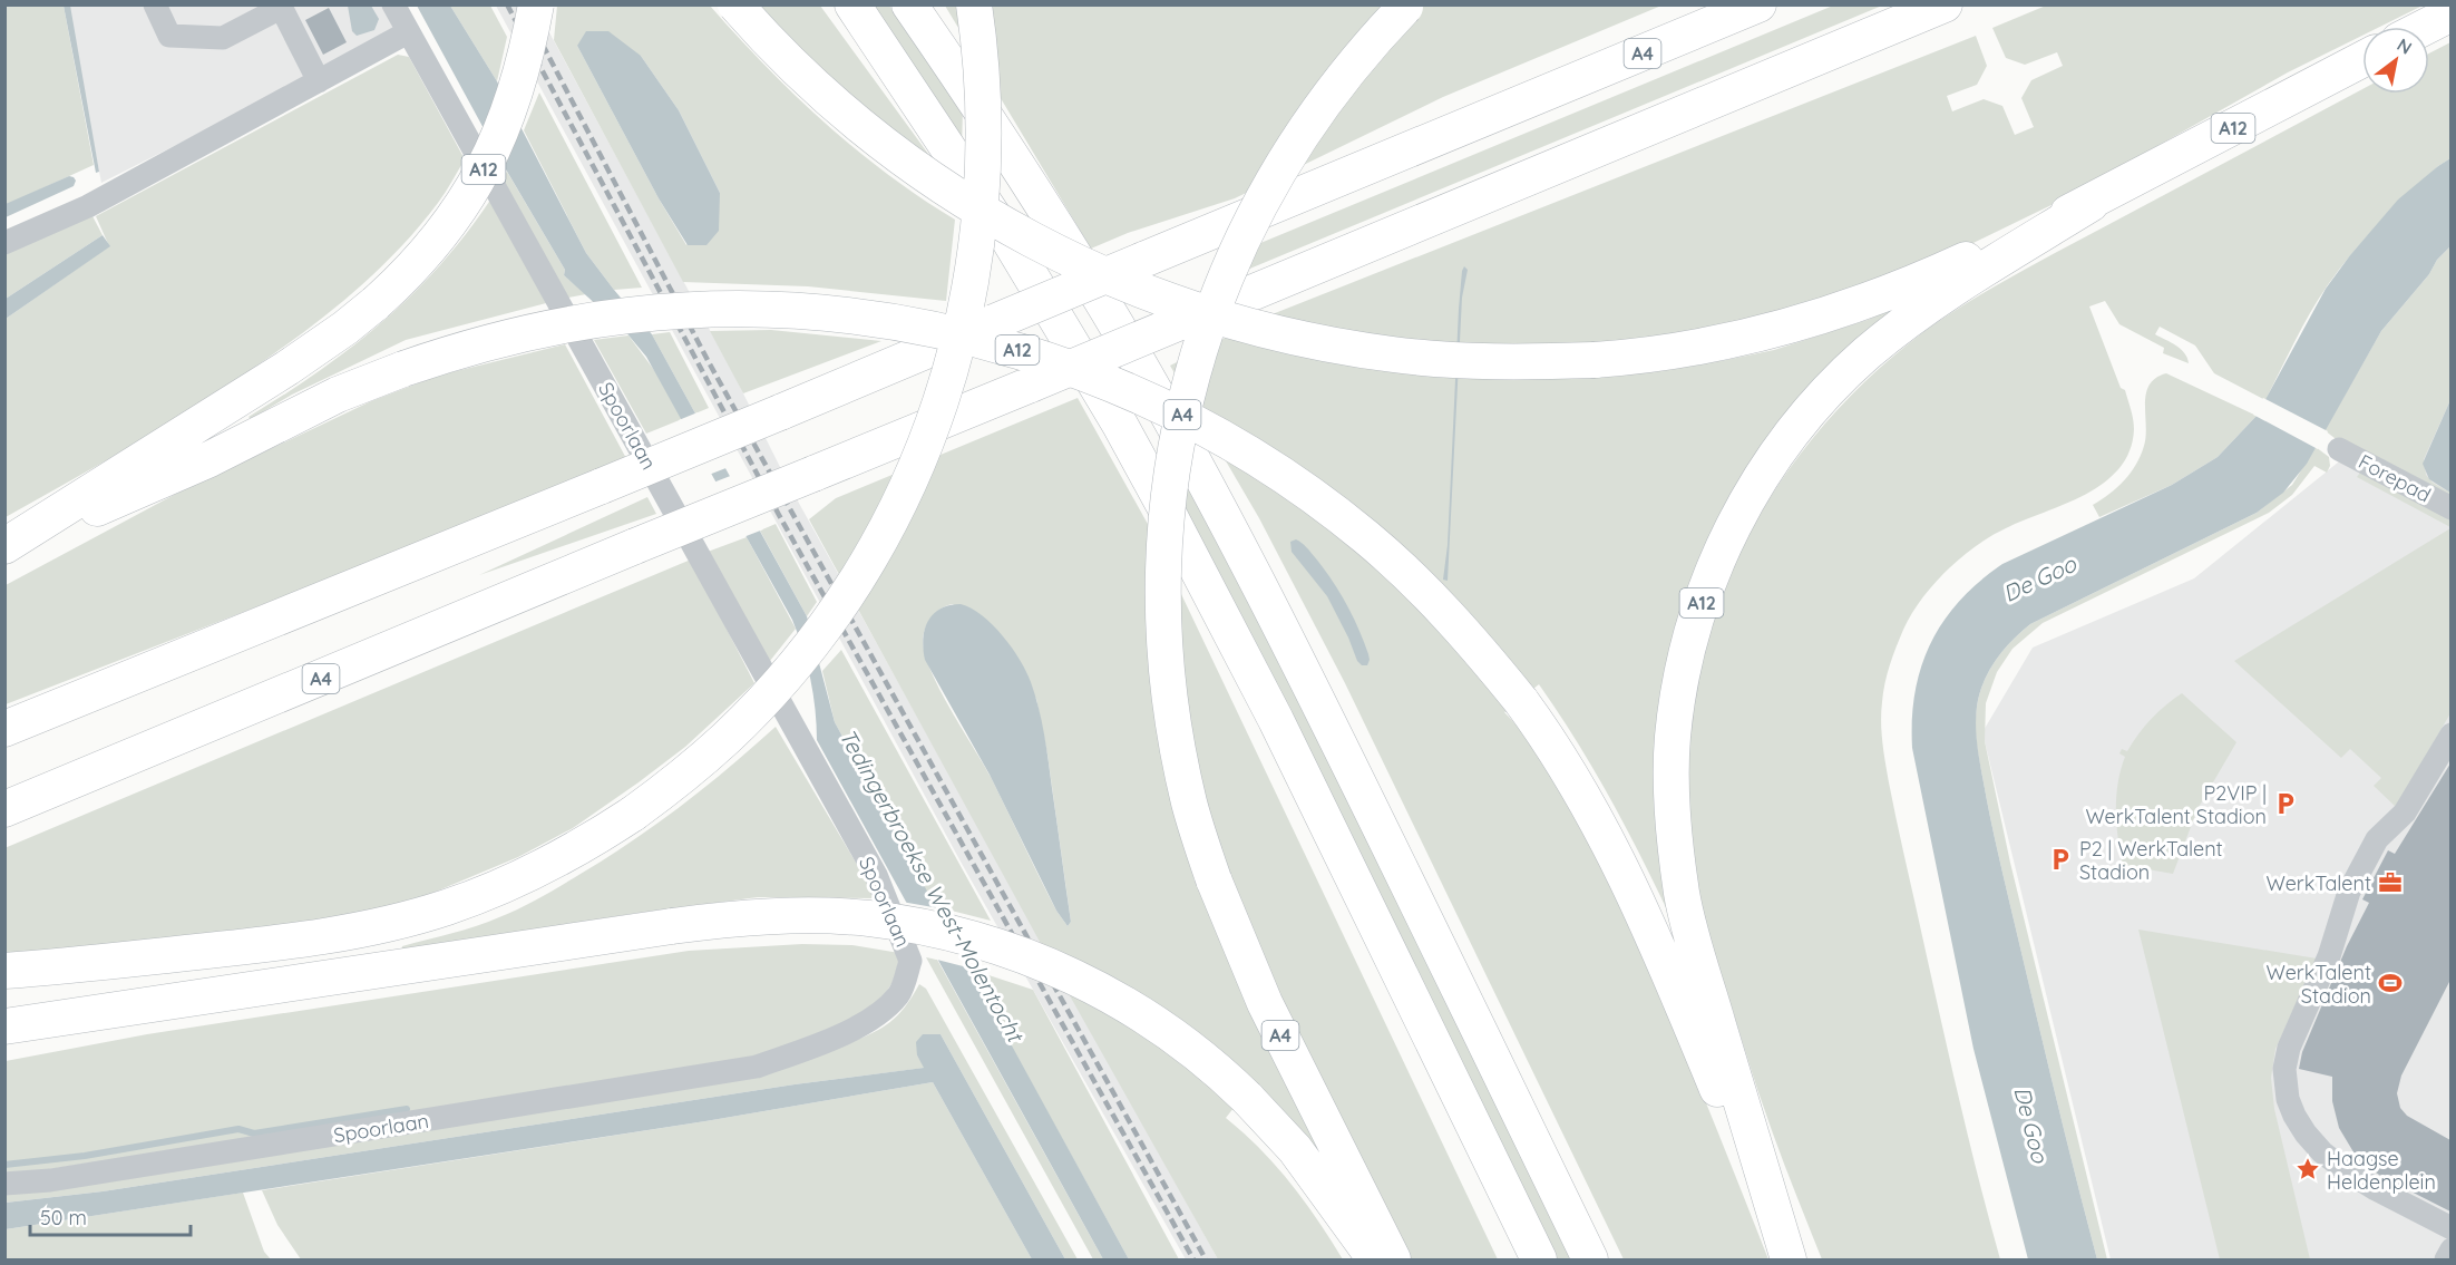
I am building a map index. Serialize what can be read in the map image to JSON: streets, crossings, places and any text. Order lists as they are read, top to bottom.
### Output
{
  "streets": {
    "highway": ["A4", "A12"],
    "street": ["Spoorlaan", "Forepad"]
  },
  "water": ["De Goo", "Tedingerbroekse West-Molentocht"],
  "places": {
    "parking": ["P2VIP | WerkTalent Stadion", "P2 | WerkTalent Stadion"],
    "office": ["WerkTalent"],
    "sports": ["WerkTalent Stadion"],
    "place": ["Haagse Heldenplein"]
  },
  "scale_bar": "50 m",
  "north": "top right"
}
